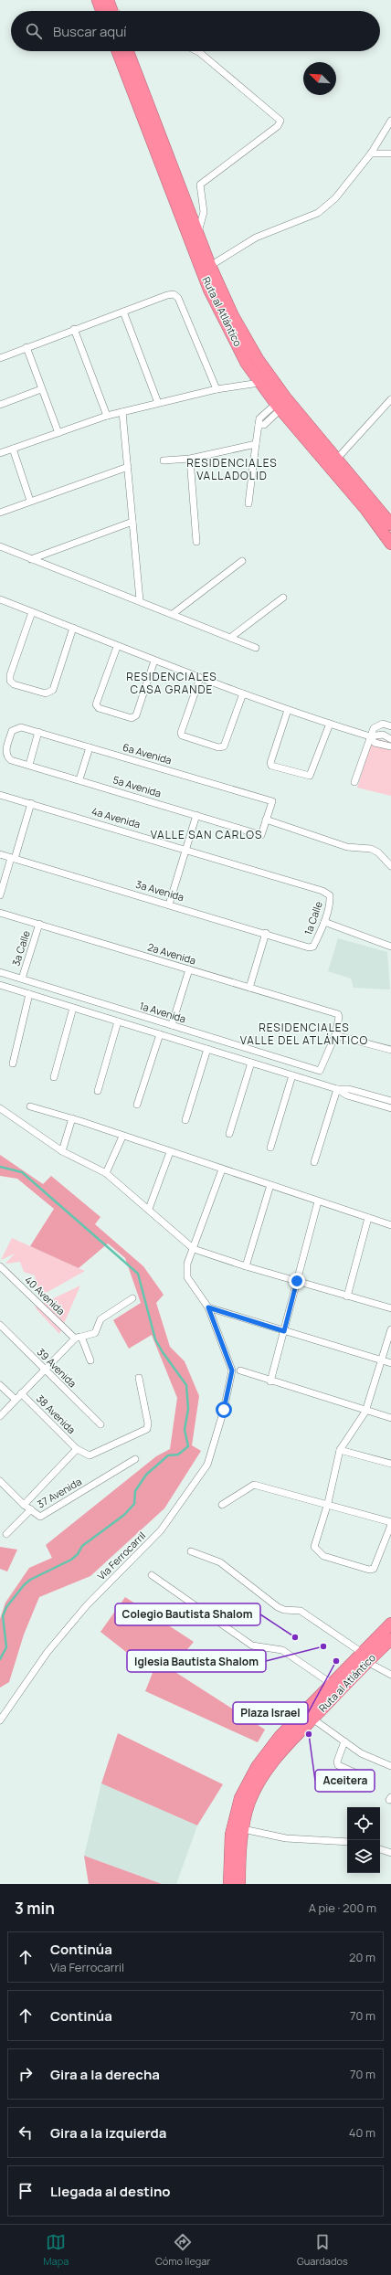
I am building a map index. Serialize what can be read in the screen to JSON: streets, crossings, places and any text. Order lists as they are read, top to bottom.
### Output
{
  "streets": {
    "highway": ["Ruta al Atlántico"],
    "street": [
      "6a Avenida",
      "5a Avenida",
      "4a Avenida",
      "3a Avenida",
      "1a Calle",
      "3a Calle",
      "2a Avenida",
      "1a Avenida",
      "40 Avenida",
      "39 Avenida",
      "38 Avenida",
      "37 Avenida",
      "Via Ferrocarril"
    ]
  },
  "crossings": [
    ["6a Avenida", "5a Avenida"],
    ["4a Avenida", "1a Calle"],
    ["3a Avenida", "1a Calle"],
    ["3a Calle", "2a Avenida"],
    ["3a Calle", "1a Avenida"],
    ["2a Avenida", "1a Avenida"]
  ],
  "districts": [
    "RESIDENCIALES VALLADOLID",
    "RESIDENCIALES CASA GRANDE",
    "VALLE SAN CARLOS",
    "RESIDENCIALES VALLE DEL ATLÁNTICO"
  ],
  "places": [
    "Colegio Bautista Shalom",
    "Iglesia Bautista Shalom",
    "Plaza Israel",
    "Aceitera"
  ],
  "north": "top left",
  "page": {
    "search": "Buscar aquí",
    "heading": ["3 min", "A pie · 200 m"],
    "list": [
      ["Continúa", "Via Ferrocarril", "20 m"],
      ["Continúa", "70 m"],
      ["Gira a la derecha", "70 m"],
      ["Gira a la izquierda", "40 m"],
      "Llegada al destino"
    ],
    "nav": ["Mapa", "Cómo llegar", "Guardados"]
  }
}
